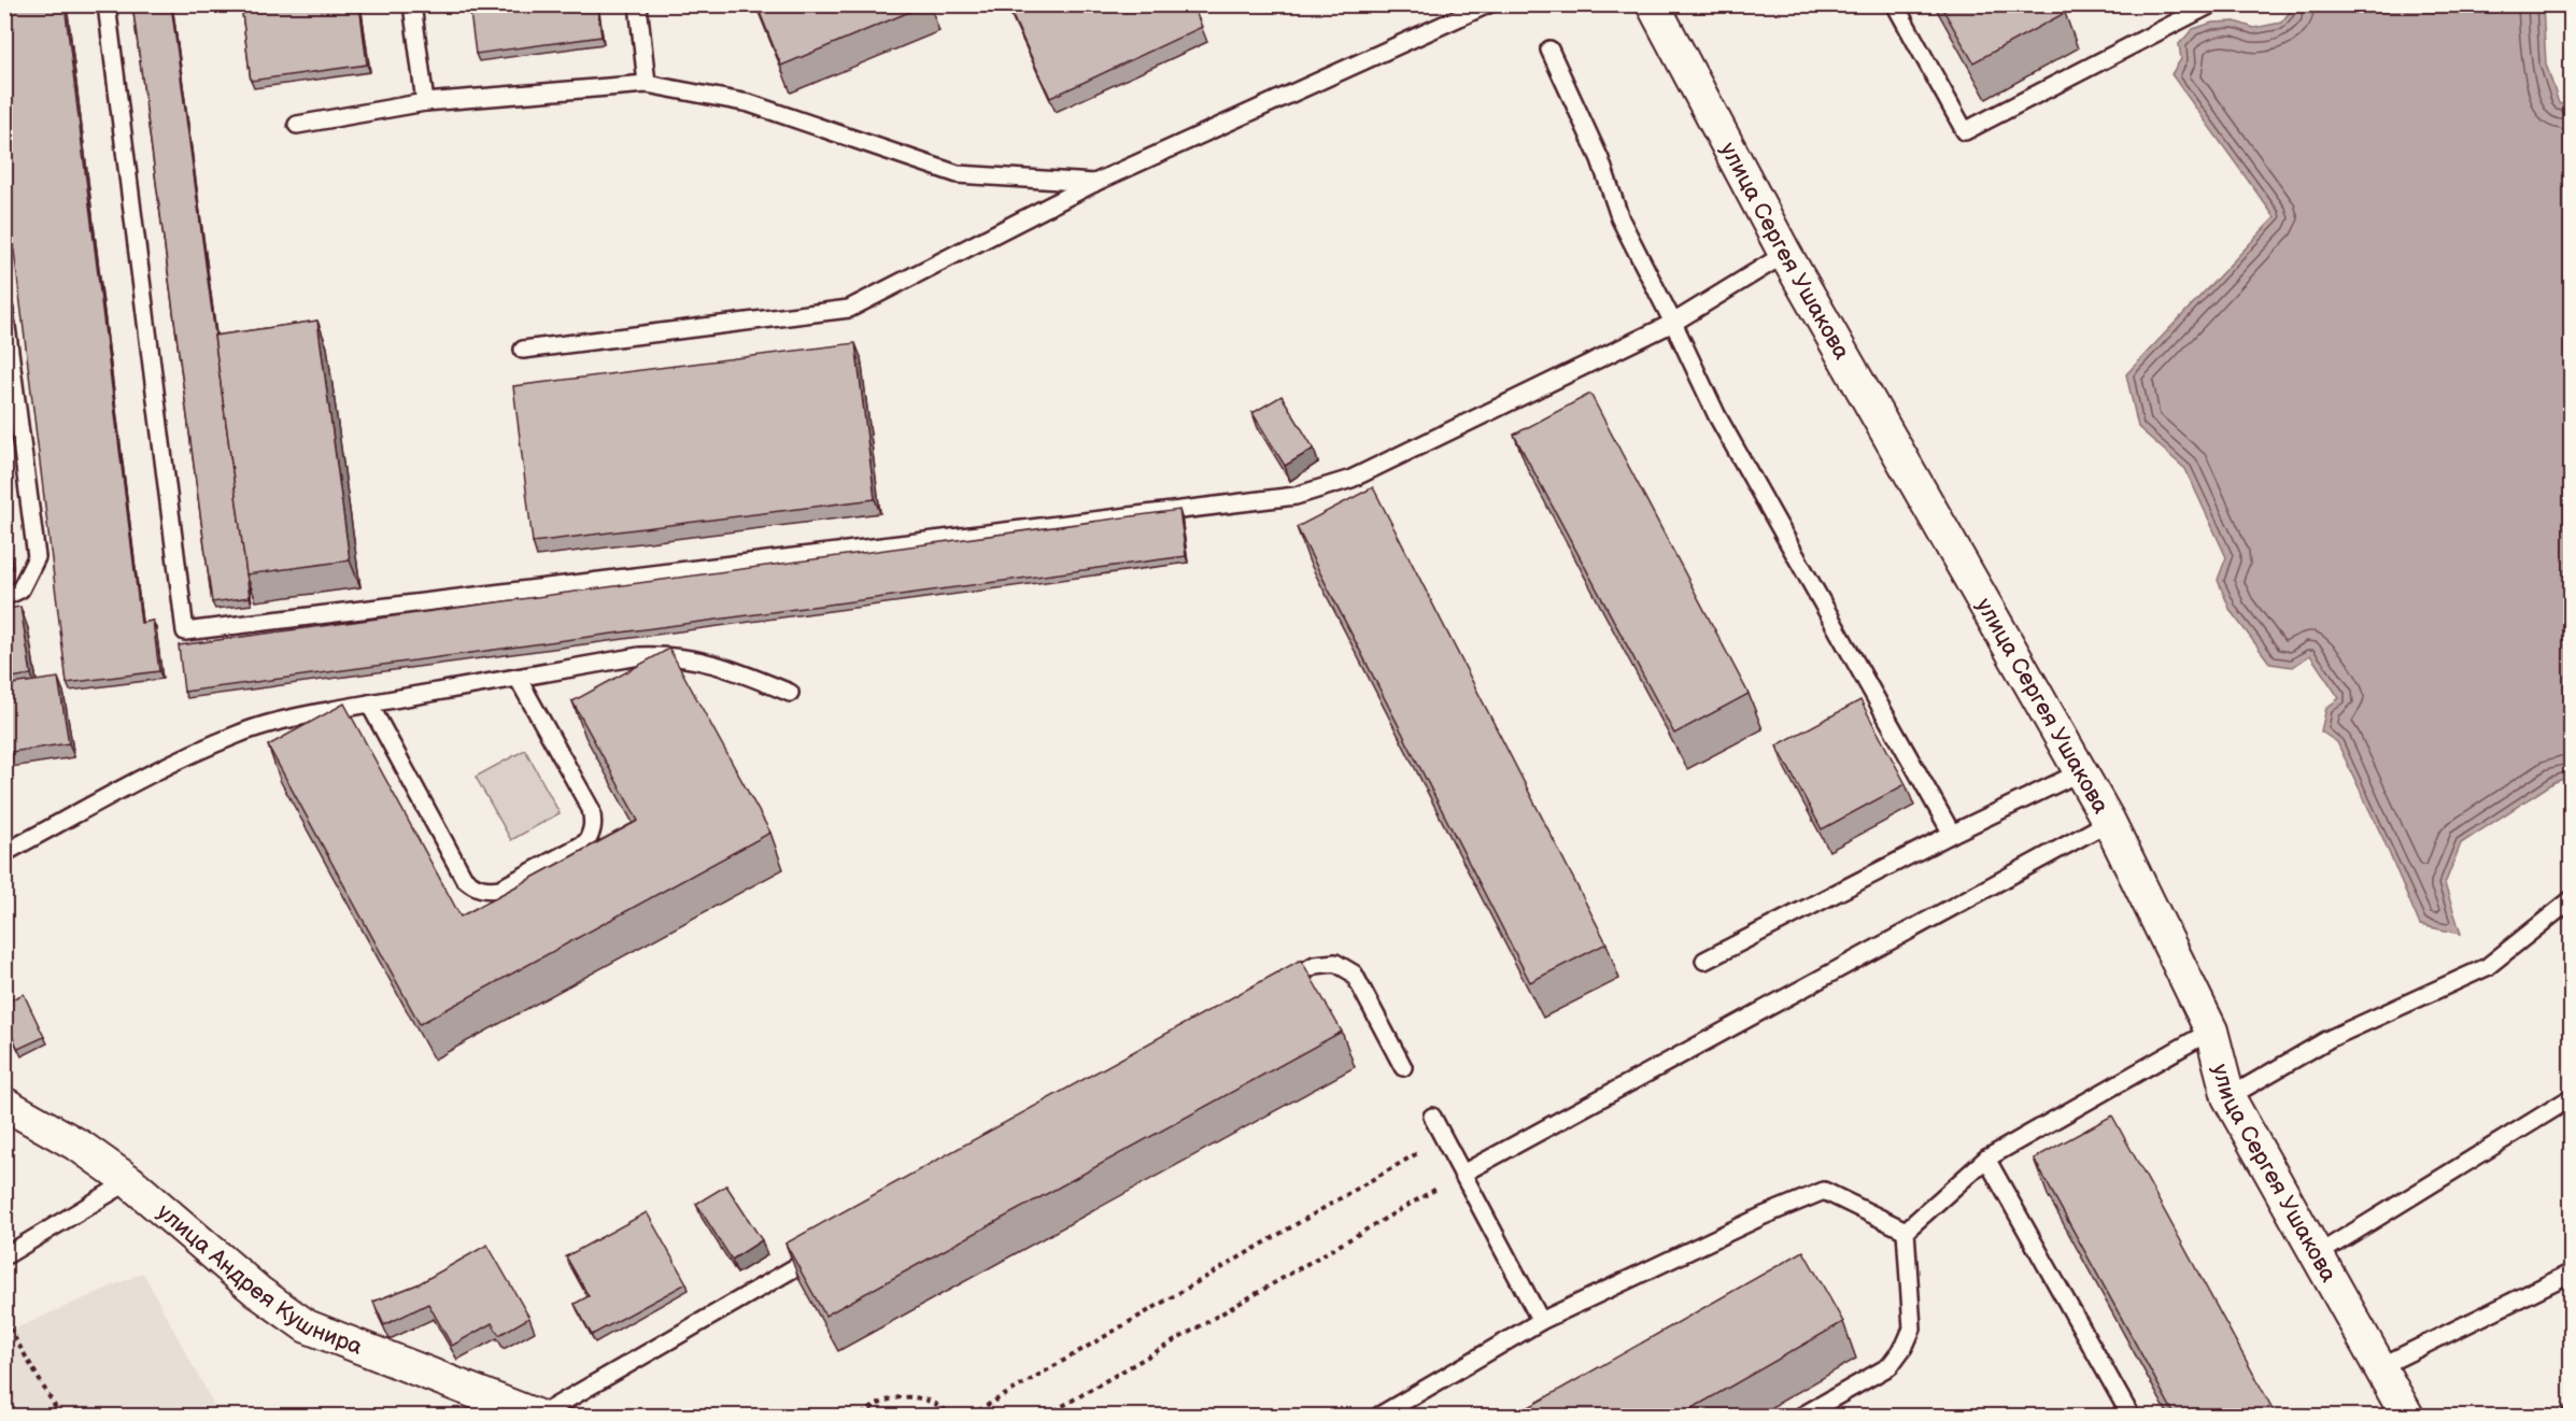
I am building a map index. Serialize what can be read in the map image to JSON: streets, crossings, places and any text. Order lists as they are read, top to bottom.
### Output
{
  "streets": {
    "street": ["улица Сергея Ушакова", "улица Андрея Кушнира"]
  }
}
